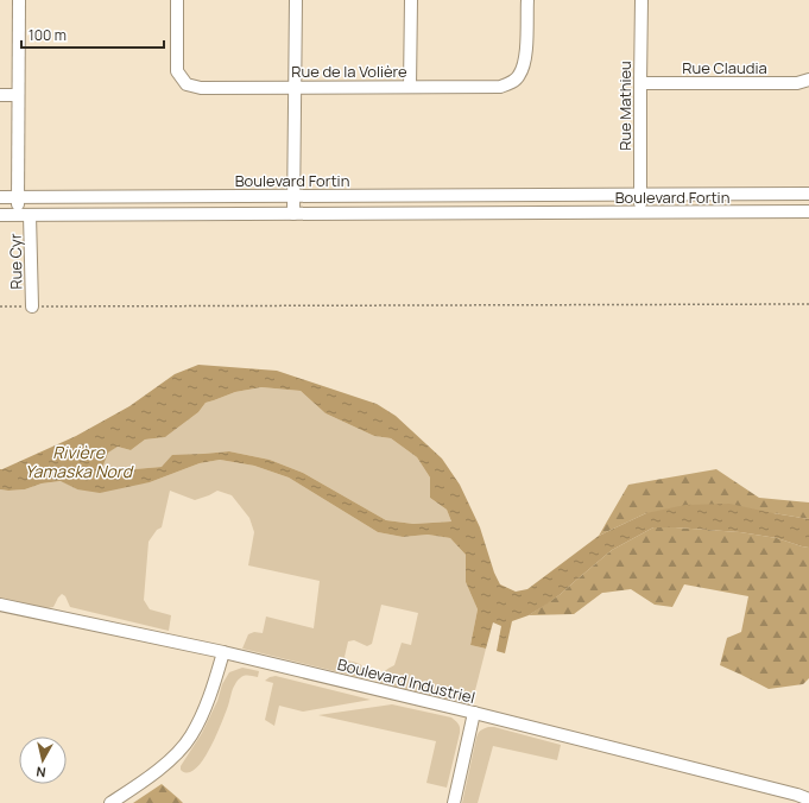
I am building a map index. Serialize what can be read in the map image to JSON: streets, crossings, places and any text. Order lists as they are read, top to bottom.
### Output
{
  "streets": {
    "street": [
      "Rue Claudia",
      "Rue de la Volière",
      "Rue Mathieu",
      "Boulevard Fortin",
      "Rue Cyr",
      "Boulevard Industriel"
    ]
  },
  "crossings": [
    ["Rue Claudia", "Rue Mathieu"],
    ["Rue Mathieu", "Boulevard Fortin"],
    ["Boulevard Fortin", "Rue Cyr"]
  ],
  "water": ["Rivière Yamaska Nord"],
  "scale_bar": "100 m",
  "north": "bottom"
}
